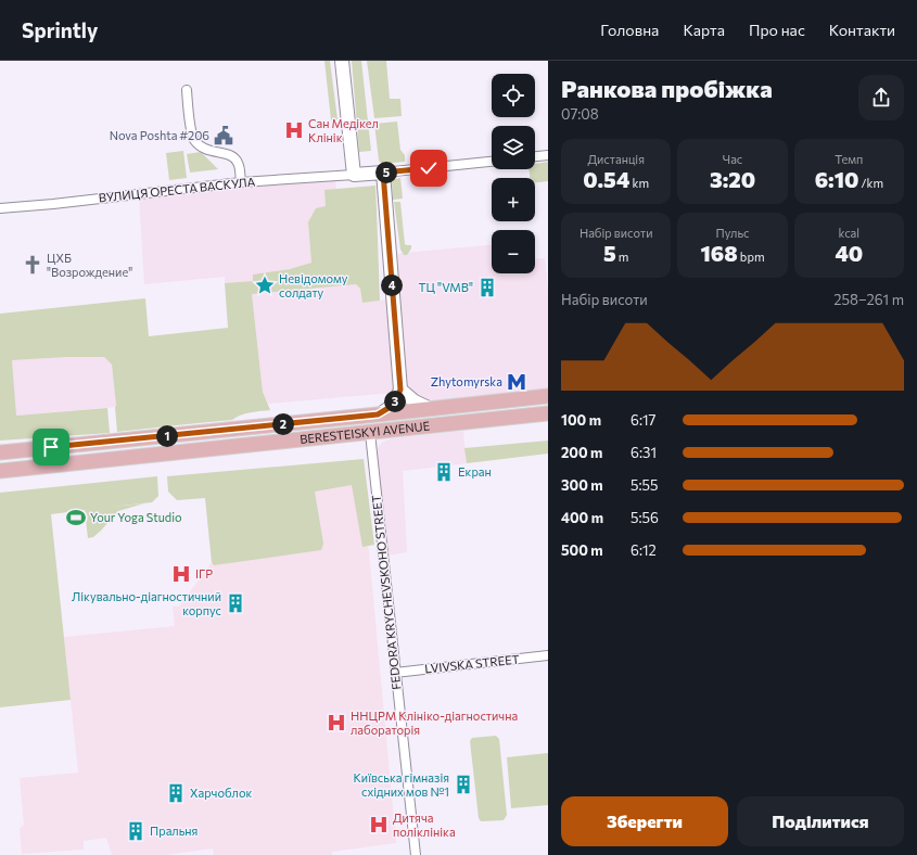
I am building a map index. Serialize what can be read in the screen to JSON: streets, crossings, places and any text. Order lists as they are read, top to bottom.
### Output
{
  "streets": {
    "main road": ["BERESTEISKYI AVENUE"],
    "street": ["ВУЛИЦЯ ОРЕСТА ВАСКУЛА", "FEDORA KRYCHEVSKOHO STREET", "LVIVSKA STREET"]
  },
  "crossings": [
    ["BERESTEISKYI AVENUE", "FEDORA KRYCHEVSKOHO STREET"],
    ["FEDORA KRYCHEVSKOHO STREET", "LVIVSKA STREET"]
  ],
  "places": {
    "hospital": [
      "Сан Медікел Клінік",
      "ІГР",
      "ННЦРМ Клініко-діагностична лабораторія",
      "Дитяча поліклініка"
    ],
    "public building": ["Nova Poshta #206"],
    "church": ["ЦХБ \"Возрождение\""],
    "place": ["Невідомому солдату"],
    "building": [
      "ТЦ \"VMB\"",
      "Екран",
      "Лікувально-діагностичний корпус",
      "Київська гімназія східних мов №1",
      "Харчоблок",
      "Пральня"
    ],
    "metro station": ["Zhytomyrska"],
    "sports": ["Your Yoga Studio"]
  },
  "page": {
    "header": "Sprintly",
    "nav": [
      "Головна",
      "Карта",
      "Про нас",
      "Контакти"
    ],
    "heading": ["Ранкова пробіжка", "07:08"],
    "map_buttons": ["+", "−"],
    "stats": [
      ["Дистанція", "0.54 km"],
      ["Час", "3:20"],
      ["Темп", "6:10 /km"],
      ["Набір висоти", "5 m"],
      ["Пульс", "168 bpm"],
      ["kcal", "40"]
    ],
    "pins": [
      "5",
      "4",
      "3",
      "2",
      "1"
    ],
    "chart": ["Набір висоти", "258–261 m"],
    "list": [
      {
        "name": "100 m",
        "note": "6:17"
      },
      {
        "name": "200 m",
        "note": "6:31"
      },
      {
        "name": "300 m",
        "note": "5:55"
      },
      {
        "name": "400 m",
        "note": "5:56"
      },
      {
        "name": "500 m",
        "note": "6:12"
      }
    ],
    "buttons": ["Зберегти", "Поділитися"]
  }
}
